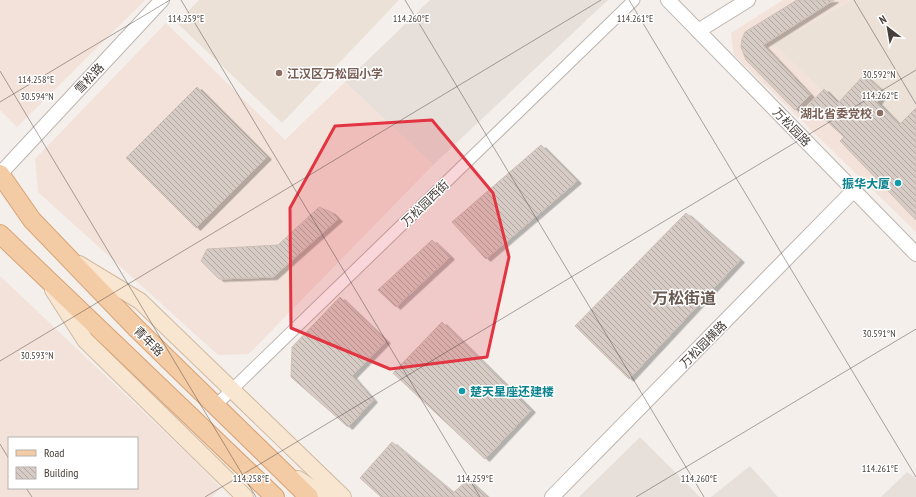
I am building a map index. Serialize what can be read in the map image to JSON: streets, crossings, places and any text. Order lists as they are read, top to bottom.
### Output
{
  "streets": {
    "main road": ["青年路"],
    "street": [
      "雪松路",
      "万松园路",
      "万松园西街",
      "万松园横路"
    ]
  },
  "crossings": [
    ["雪松路", "青年路"],
    ["万松园路", "万松园横路"],
    ["万松园西街", "青年路"]
  ],
  "districts": ["万松街道"],
  "places": [
    "江汉区万松园小学",
    "湖北省委党校",
    "振华大厦",
    "楚天星座还建楼"
  ],
  "legend": ["Road", "Building"],
  "north": "top left",
  "coordinates": [
    "114.260°E",
    "114.261°E",
    "114.259°E",
    "30.592°N",
    "114.258°E",
    "114.262°E",
    "30.594°N",
    "30.591°N",
    "30.593°N"
  ]
}
